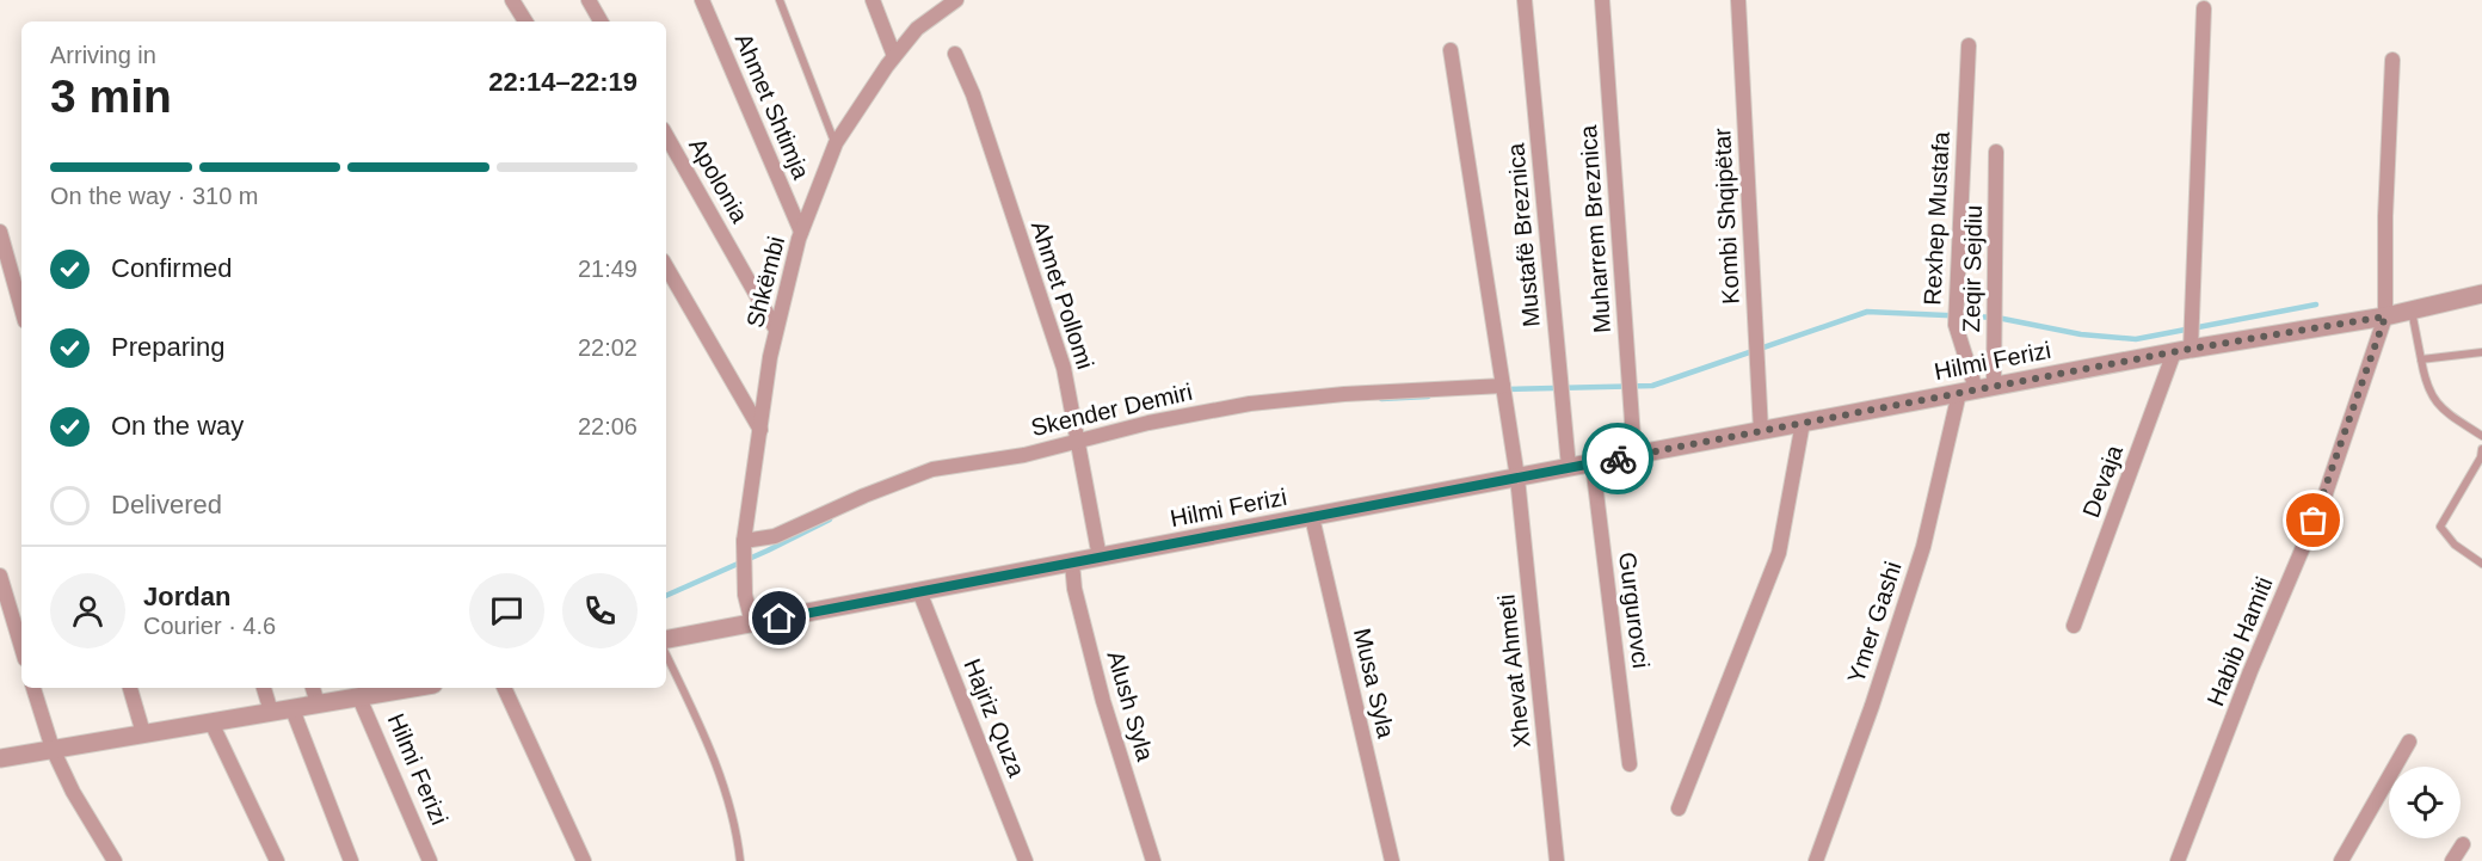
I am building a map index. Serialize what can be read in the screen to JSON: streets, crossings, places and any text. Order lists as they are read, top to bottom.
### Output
{
  "streets": {
    "street": [
      "Ahmet Shtimja",
      "Apolonia",
      "Kombi Shqipëtar",
      "Rexhep Mustafa",
      "Muharrem Breznica",
      "Mustafë Breznica",
      "Zeqir Sejdiu",
      "Shkëmbi",
      "Ahmet Pollomi",
      "Hilmi Ferizi",
      "Skender Demiri",
      "Devaja",
      "Gurgurovci",
      "Ymer Gashi",
      "Habib Hamiti",
      "Xhevat Ahmeti",
      "Musa Syla",
      "Alush Syla",
      "Hajriz Quza"
    ]
  },
  "crossings": [
    ["Ahmet Shtimja", "Shkëmbi"],
    ["Apolonia", "Shkëmbi"],
    ["Kombi Shqipëtar", "Hilmi Ferizi"],
    ["Rexhep Mustafa", "Hilmi Ferizi"],
    ["Rexhep Mustafa", "Ymer Gashi"],
    ["Muharrem Breznica", "Hilmi Ferizi"],
    ["Mustafë Breznica", "Hilmi Ferizi"],
    ["Zeqir Sejdiu", "Hilmi Ferizi"],
    ["Shkëmbi", "Hilmi Ferizi"],
    ["Shkëmbi", "Skender Demiri"],
    ["Ahmet Pollomi", "Hilmi Ferizi"],
    ["Ahmet Pollomi", "Skender Demiri"],
    ["Hilmi Ferizi", "Devaja"],
    ["Hilmi Ferizi", "Gurgurovci"],
    ["Hilmi Ferizi", "Ymer Gashi"],
    ["Hilmi Ferizi", "Habib Hamiti"],
    ["Hilmi Ferizi", "Xhevat Ahmeti"],
    ["Hilmi Ferizi", "Musa Syla"],
    ["Hilmi Ferizi", "Alush Syla"],
    ["Hilmi Ferizi", "Hajriz Quza"],
    ["Skender Demiri", "Xhevat Ahmeti"]
  ],
  "page": {
    "heading": ["3 min", "Arriving in", "22:14–22:19"],
    "panel": ["Jordan", "Courier · 4.6"],
    "bar": "On the way · 310 m",
    "list": [
      ["Confirmed", "21:49"],
      ["Preparing", "22:02"],
      ["On the way", "22:06"],
      "Delivered"
    ]
  }
}
